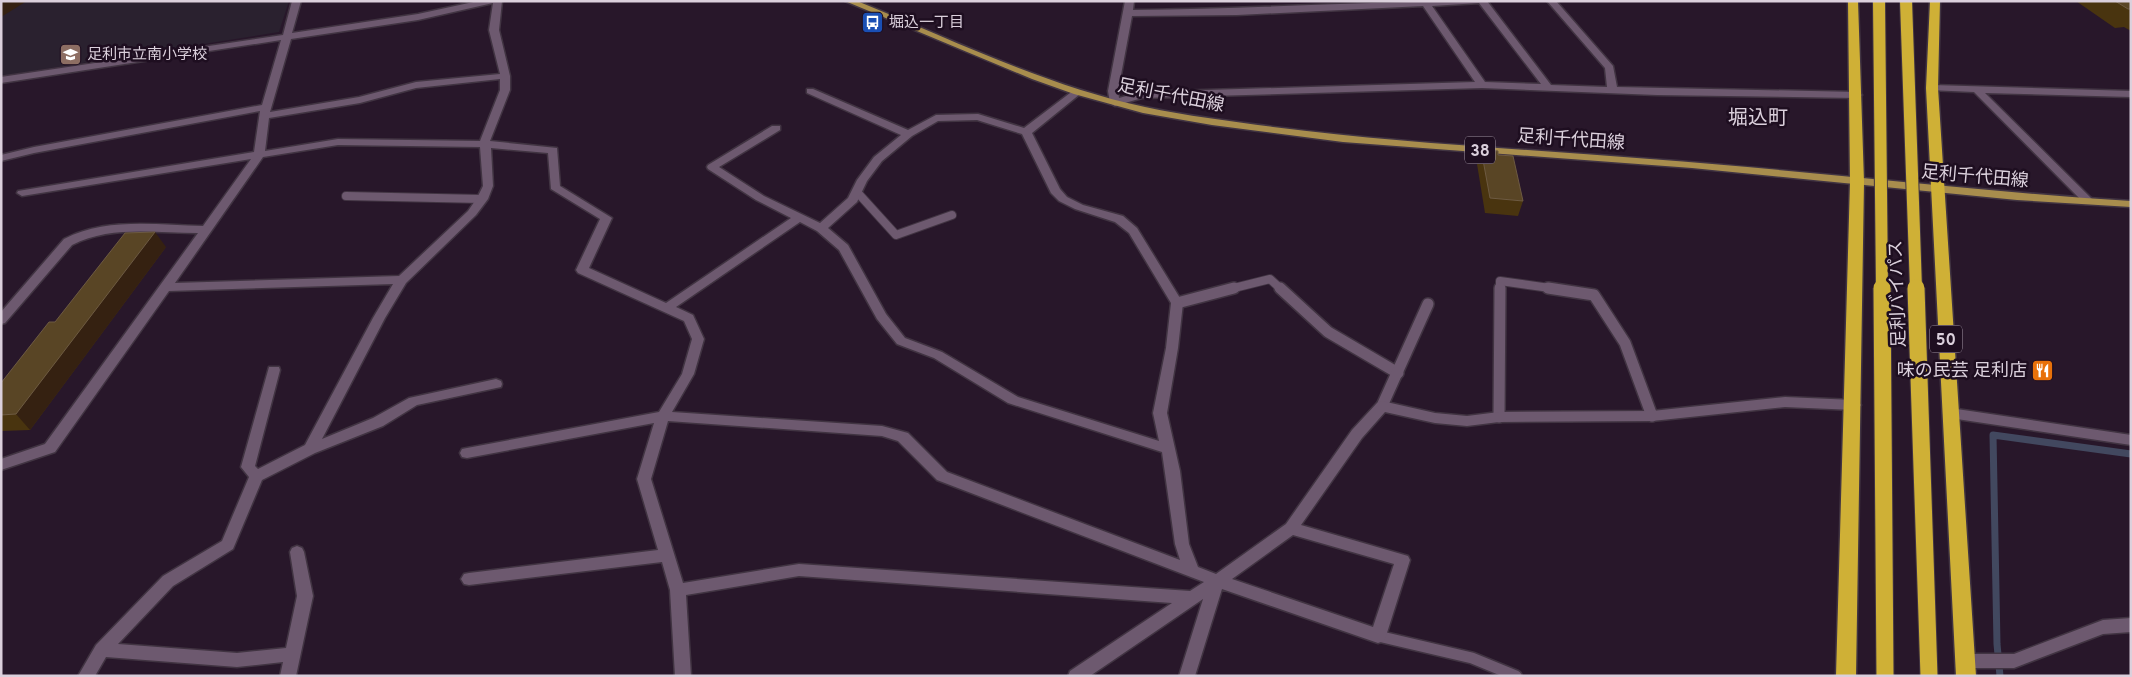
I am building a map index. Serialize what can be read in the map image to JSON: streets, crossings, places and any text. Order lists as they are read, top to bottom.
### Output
{
  "streets": {
    "highway": ["足利バイパス", "50"],
    "main road": ["足利千代田線", "38"]
  },
  "crossings": [
    ["足利千代田線", "50"]
  ],
  "districts": ["堀込町"],
  "places": {
    "bus stop": ["堀込一丁目"],
    "school or university": ["足利市立南小学校"],
    "restaurant": ["味の民芸 足利店"]
  }
}
